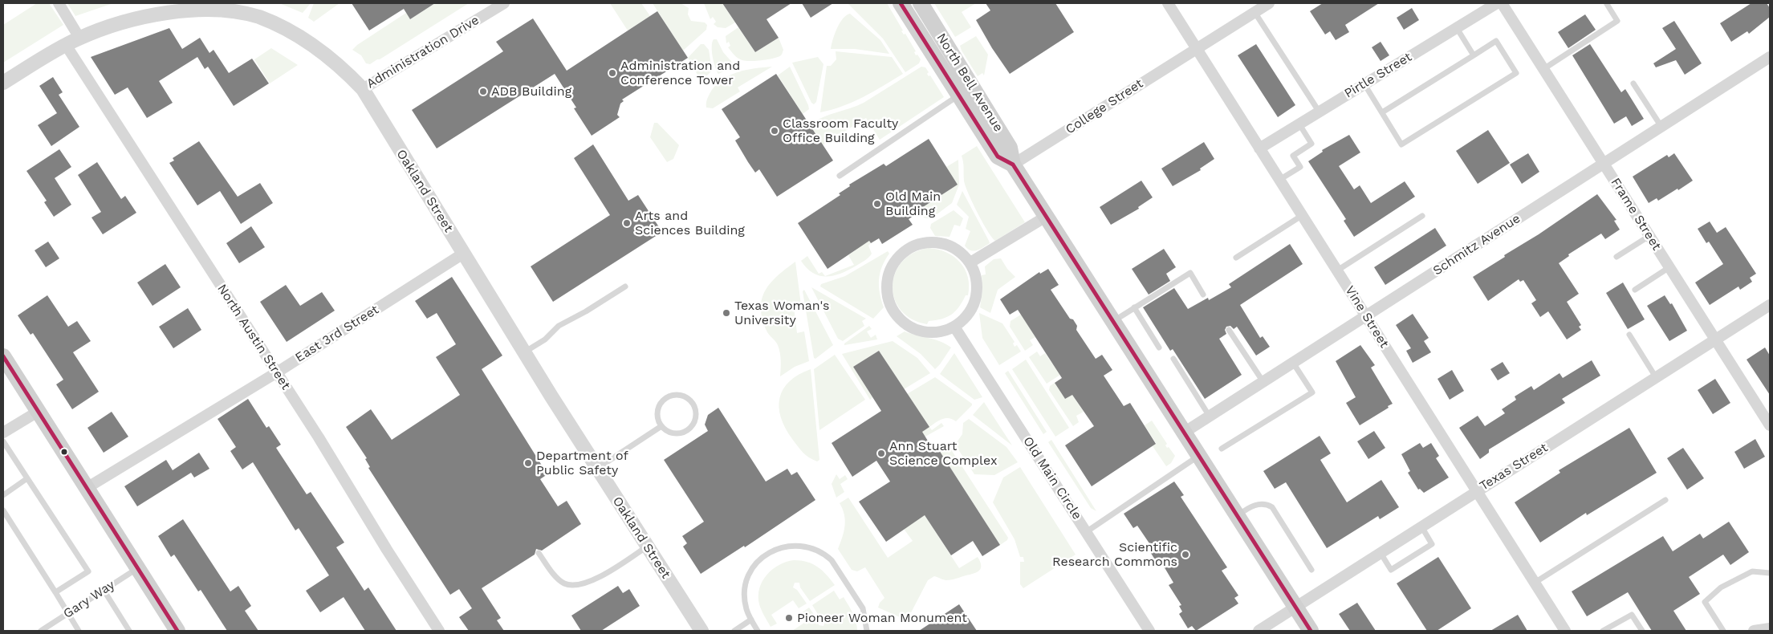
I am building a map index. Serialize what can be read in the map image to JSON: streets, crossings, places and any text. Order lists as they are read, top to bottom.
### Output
{
  "streets": {
    "main road": ["North Bell Avenue"],
    "street": [
      "Administration Drive",
      "Pirtle Street",
      "College Street",
      "Oakland Street",
      "Frame Street",
      "Schmitz Avenue",
      "Vine Street",
      "East 3rd Street",
      "North Austin Street",
      "Texas Street",
      "Old Main Circle"
    ],
    "lane": ["Gary Way"]
  },
  "crossings": [
    ["Administration Drive", "Oakland Street"],
    ["Pirtle Street", "Vine Street"],
    ["North Bell Avenue", "College Street"],
    ["North Bell Avenue", "Schmitz Avenue"],
    ["North Bell Avenue", "Texas Street"],
    ["College Street", "Vine Street"],
    ["Oakland Street", "East 3rd Street"],
    ["Oakland Street", "North Austin Street"],
    ["Frame Street", "Schmitz Avenue"],
    ["Frame Street", "Texas Street"],
    ["Schmitz Avenue", "Vine Street"],
    ["Vine Street", "Texas Street"],
    ["East 3rd Street", "North Austin Street"]
  ],
  "places": [
    "Administration and Conference Tower",
    "ADB Building",
    "Classroom Faculty Office Building",
    "Old Main Building",
    "Arts and Sciences Building",
    "Texas Woman's University",
    "Ann Stuart Science Complex",
    "Department of Public Safety",
    "Scientific Research Commons",
    "Pioneer Woman Monument"
  ]
}
